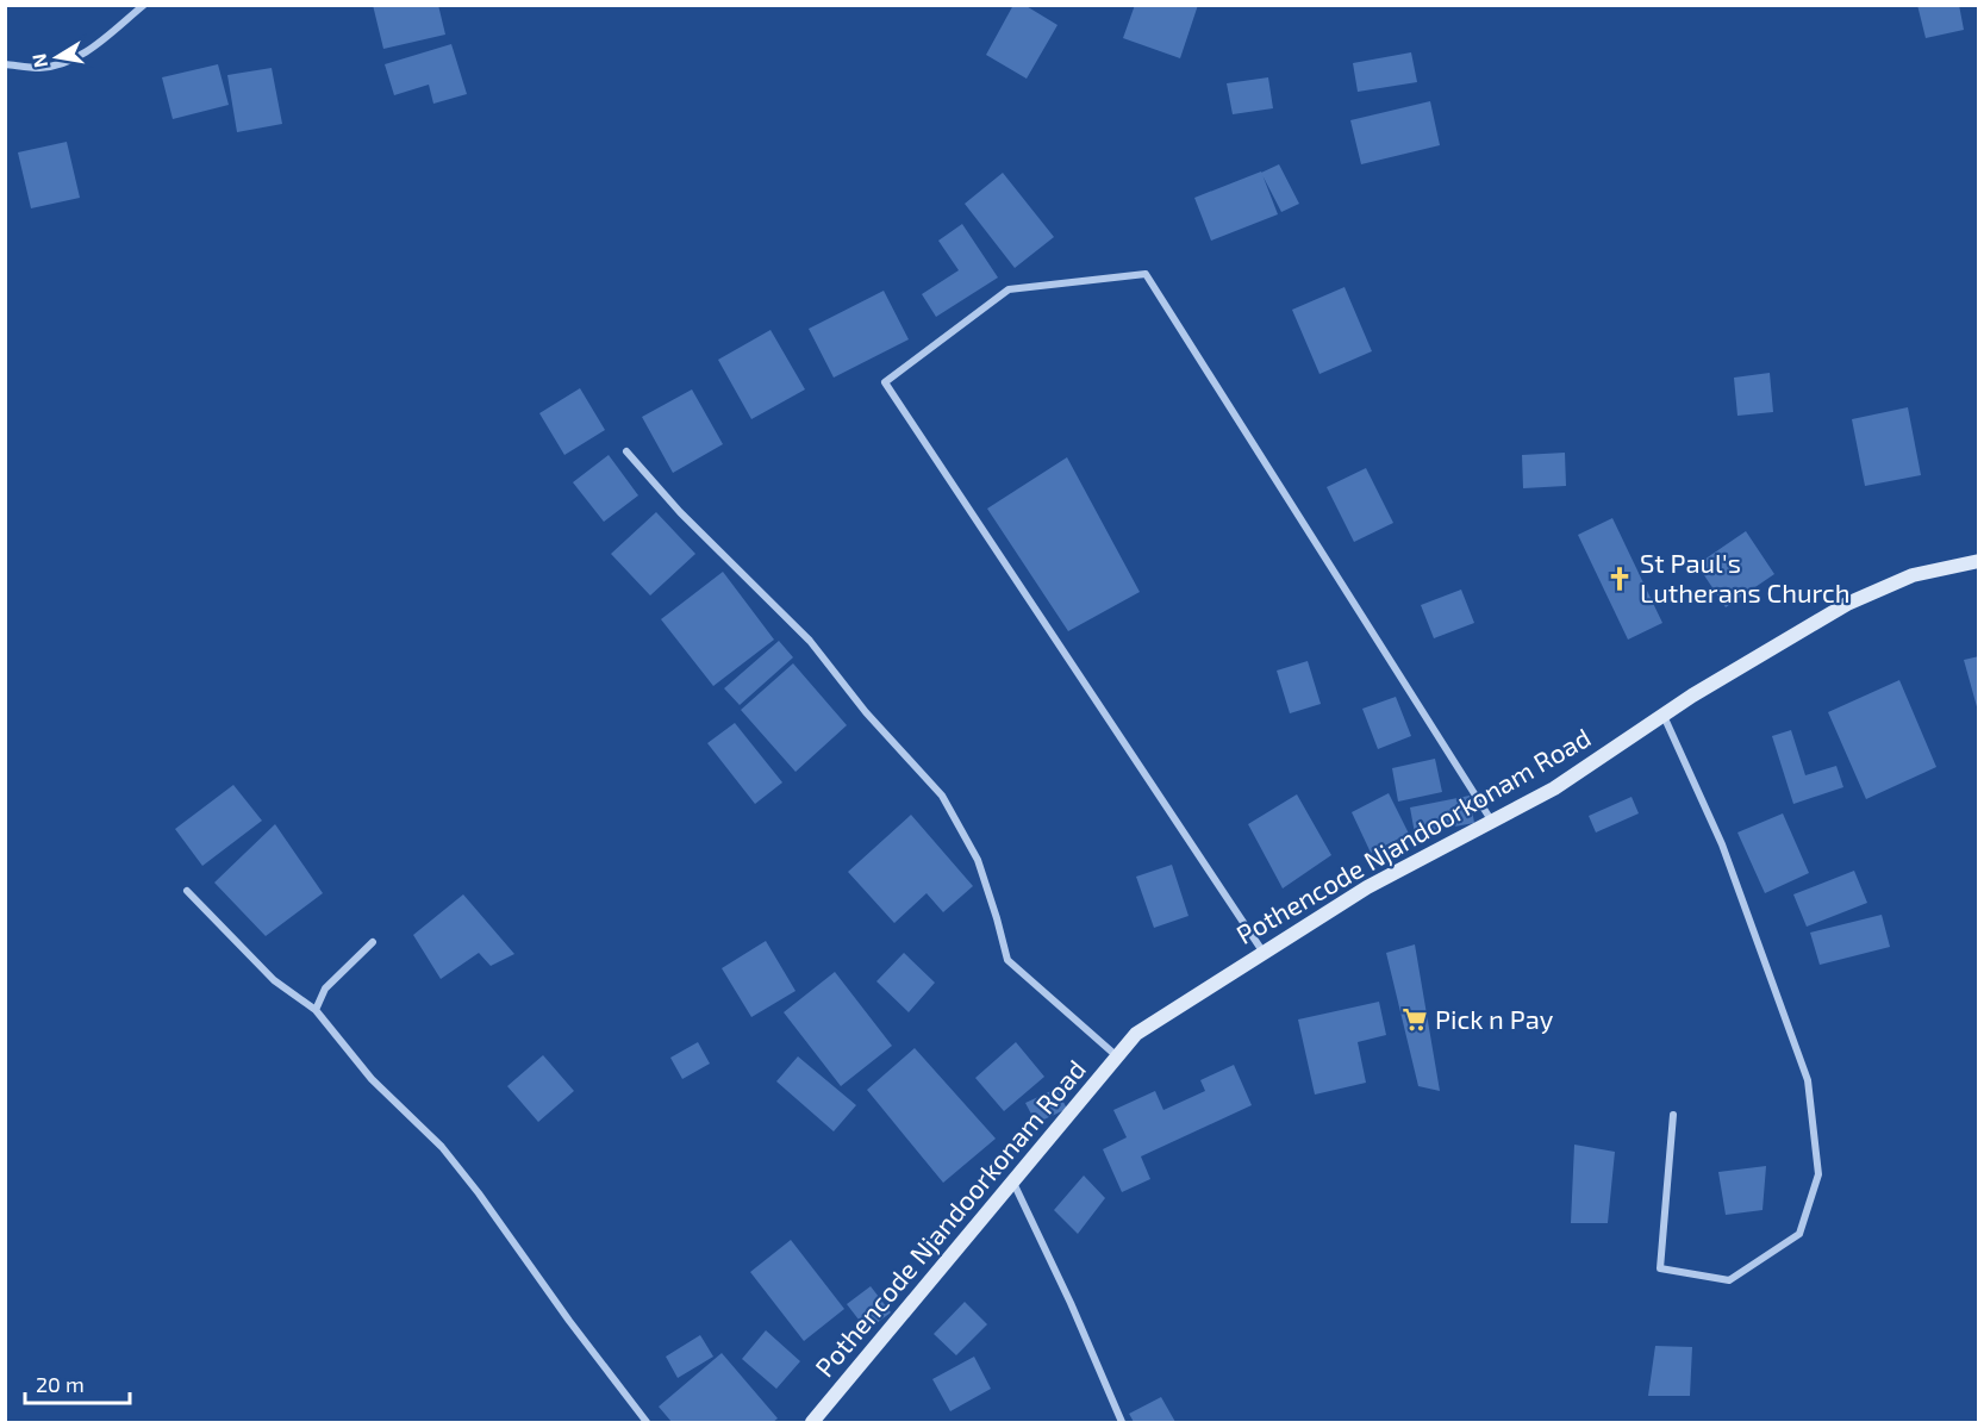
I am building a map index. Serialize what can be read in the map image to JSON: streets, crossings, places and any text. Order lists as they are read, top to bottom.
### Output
{
  "streets": {
    "main road": ["Pothencode Njandoorkonam Road"]
  },
  "places": {
    "church": ["St Paul's Lutherans Church"],
    "supermarket": ["Pick n Pay"]
  },
  "scale_bar": "20 m",
  "north": "left"
}
